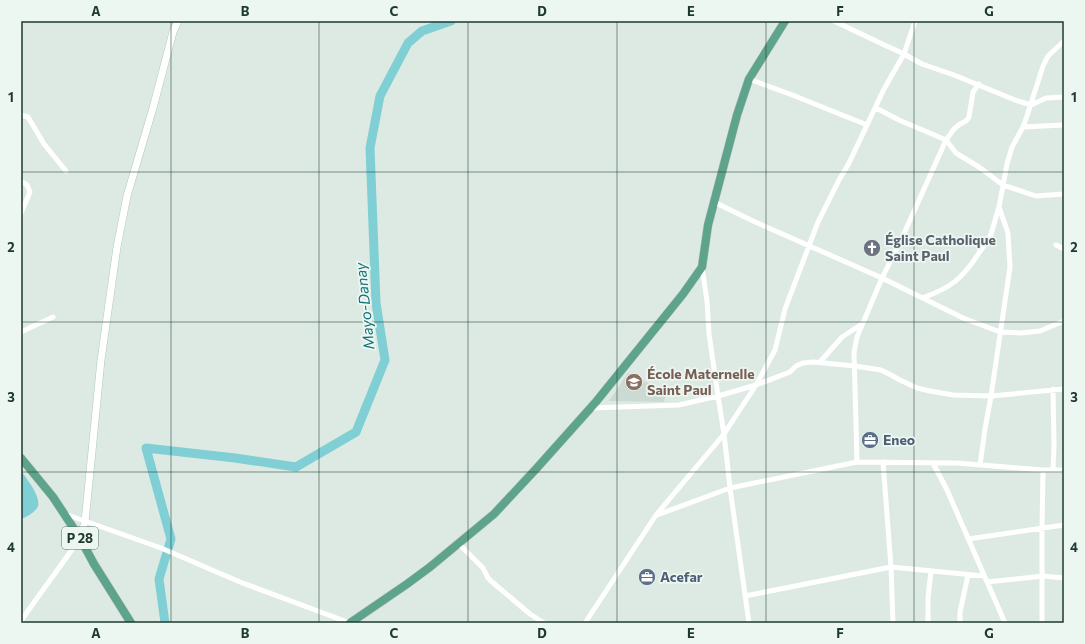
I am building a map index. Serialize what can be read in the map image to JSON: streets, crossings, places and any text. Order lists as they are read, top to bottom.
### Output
{
  "streets": {
    "main road": ["P 28"]
  },
  "water": ["Mayo-Danay"],
  "places": {
    "church": ["Église Catholique Saint Paul"],
    "school or university": ["École Maternelle Saint Paul"],
    "office": ["Eneo", "Acefar"]
  },
  "grid": {
    "columns": [
      "A",
      "B",
      "C",
      "D",
      "E",
      "F",
      "G"
    ],
    "rows": [
      "1",
      "2",
      "3",
      "4"
    ]
  }
}
